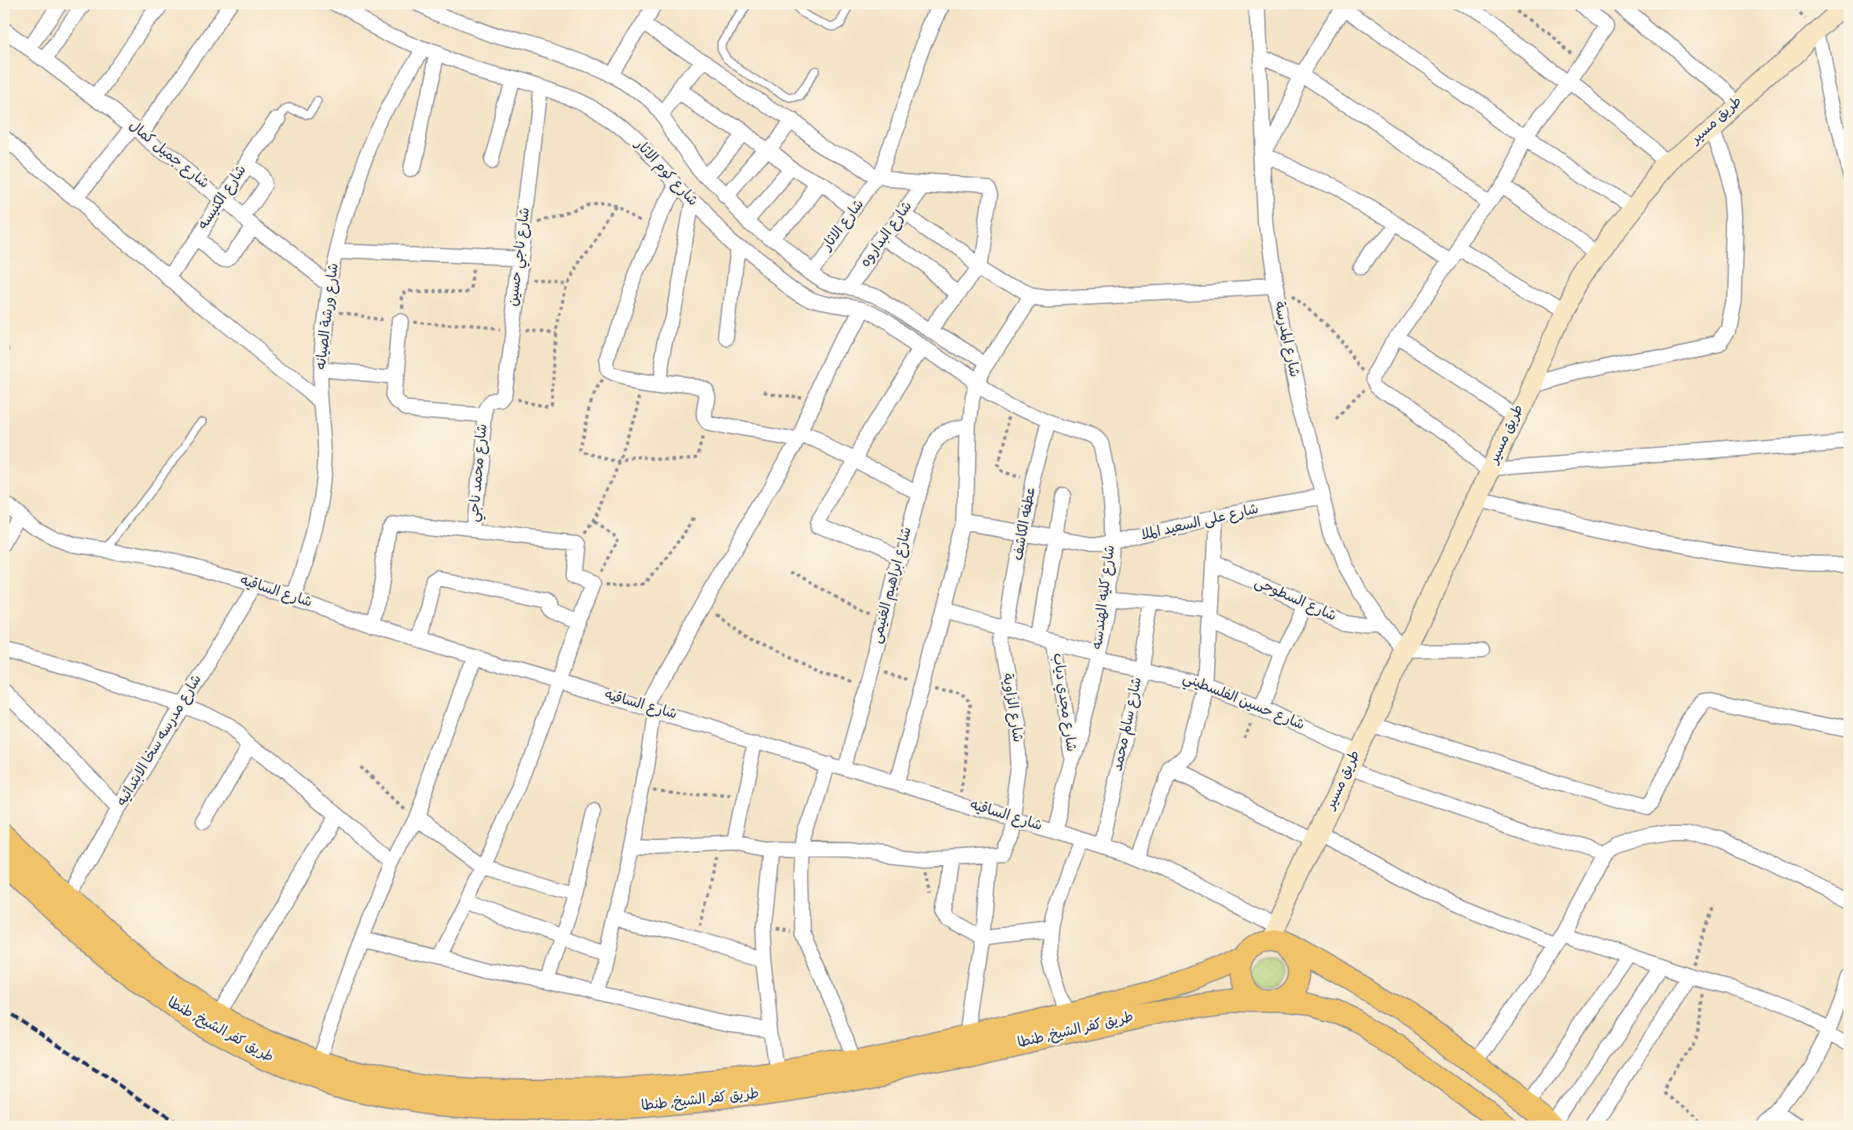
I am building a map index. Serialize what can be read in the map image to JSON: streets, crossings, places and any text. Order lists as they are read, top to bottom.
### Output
{
  "streets": {
    "main road": ["طريق كفر الشيخ, طنطا"],
    "street": [
      "طريق مسير",
      "شارع جميل كمال",
      "شارع كوم الاثار",
      "شارع الكنيسه",
      "شارع الاثار",
      "شارع البداروه",
      "شارع ناجي حسين",
      "شارع ورشة الصيانه",
      "شارع المدرسة",
      "شارع محمد ناجي",
      "شارع على السعيد الملا",
      "عطفه الكاشف",
      "شارع ابراهيم الغنيمى",
      "شارع الساقيه",
      "شارع كليه الهندسه",
      "شارع السطوحى",
      "شارع مجدي دياب",
      "شارع حسين الفلسطيني",
      "شارع الزاوية",
      "شارع سالم محمد",
      "شارع مدرسه سخا الابتدائيه"
    ]
  },
  "crossings": [
    ["طريق مسير", "شارع المدرسة"],
    ["طريق مسير", "شارع الساقيه"],
    ["طريق مسير", "شارع حسين الفلسطيني"],
    ["طريق مسير", "طريق كفر الشيخ, طنطا"],
    ["شارع جميل كمال", "شارع الكنيسه"],
    ["شارع جميل كمال", "شارع ورشة الصيانه"],
    ["شارع كوم الاثار", "شارع الاثار"],
    ["شارع كوم الاثار", "شارع البداروه"],
    ["شارع كوم الاثار", "شارع ناجي حسين"],
    ["شارع كوم الاثار", "شارع ورشة الصيانه"],
    ["شارع كوم الاثار", "شارع كليه الهندسه"],
    ["شارع ورشة الصيانه", "شارع الساقيه"],
    ["شارع المدرسة", "شارع على السعيد الملا"],
    ["شارع المدرسة", "شارع السطوحى"],
    ["شارع على السعيد الملا", "عطفه الكاشف"],
    ["شارع على السعيد الملا", "شارع كليه الهندسه"],
    ["عطفه الكاشف", "شارع كليه الهندسه"],
    ["عطفه الكاشف", "شارع حسين الفلسطيني"],
    ["عطفه الكاشف", "شارع الزاوية"],
    ["شارع ابراهيم الغنيمى", "شارع الساقيه"],
    ["شارع الساقيه", "شارع كليه الهندسه"],
    ["شارع الساقيه", "شارع الزاوية"],
    ["شارع الساقيه", "شارع سالم محمد"],
    ["شارع الساقيه", "شارع مدرسه سخا الابتدائيه"],
    ["شارع الساقيه", "طريق كفر الشيخ, طنطا"],
    ["شارع كليه الهندسه", "شارع مجدي دياب"],
    ["شارع كليه الهندسه", "شارع حسين الفلسطيني"],
    ["شارع مجدي دياب", "شارع حسين الفلسطيني"],
    ["شارع حسين الفلسطيني", "شارع الزاوية"],
    ["شارع حسين الفلسطيني", "شارع سالم محمد"],
    ["شارع مدرسه سخا الابتدائيه", "طريق كفر الشيخ, طنطا"]
  ]
}
